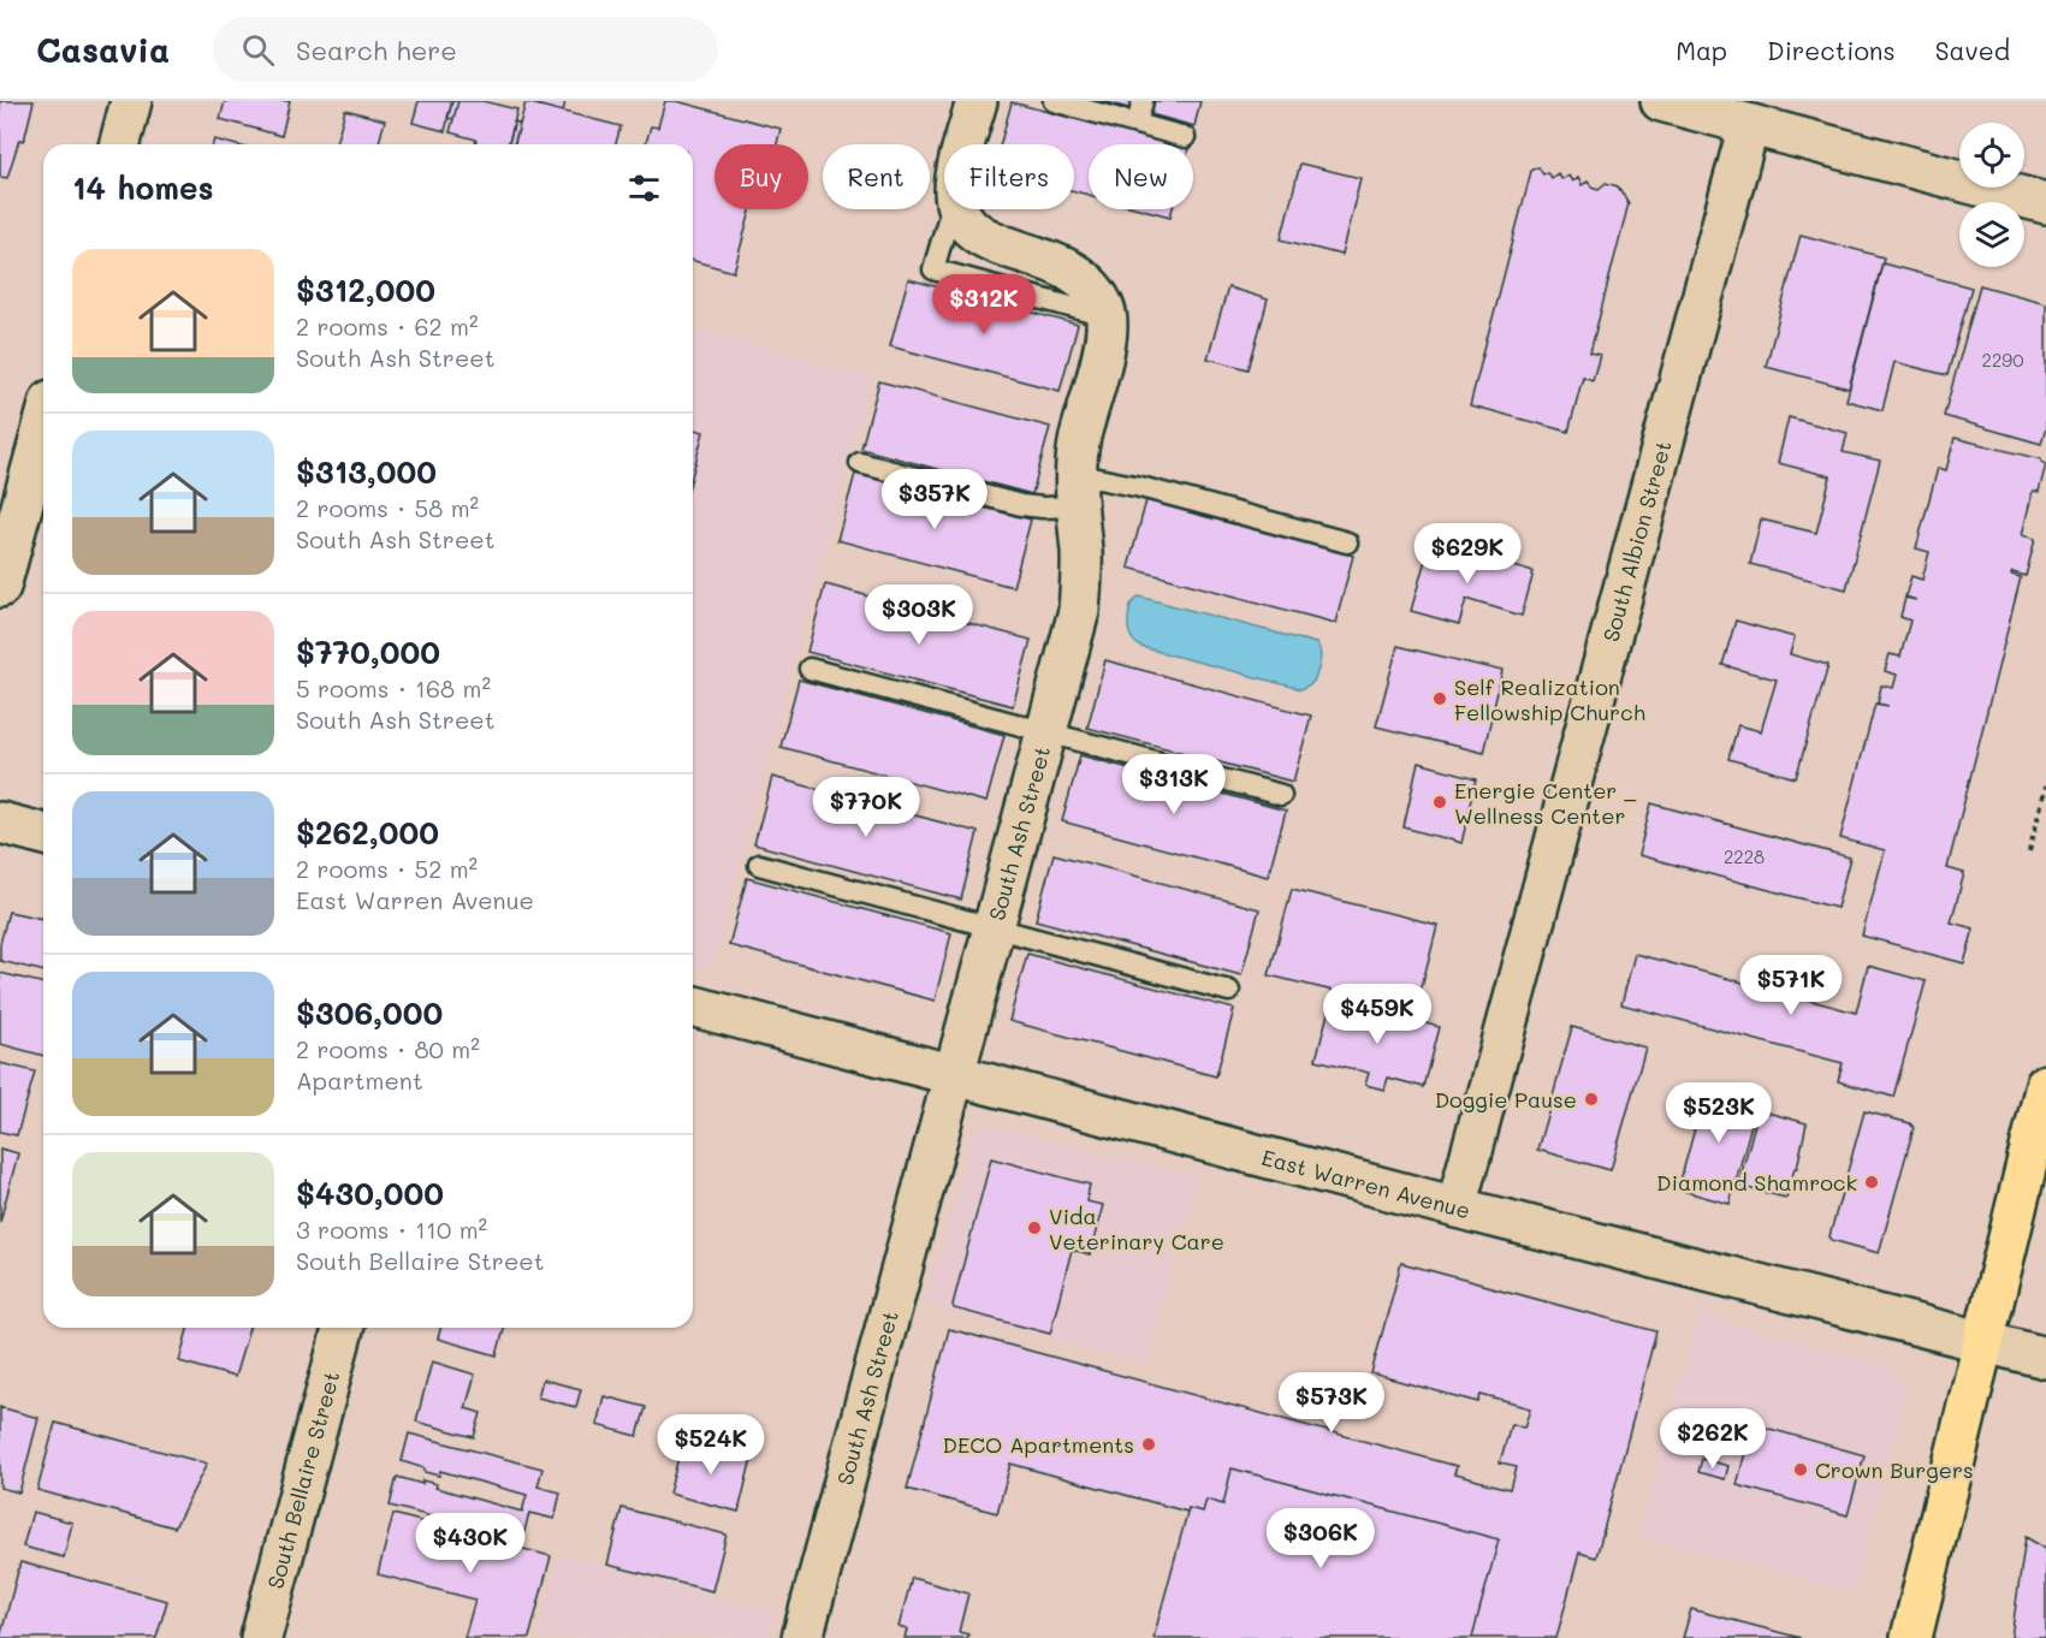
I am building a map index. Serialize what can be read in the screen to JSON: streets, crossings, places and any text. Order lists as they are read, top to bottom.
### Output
{
  "streets": {
    "street": [
      "South Albion Street",
      "South Ash Street",
      "East Warren Avenue",
      "South Bellaire Street"
    ]
  },
  "crossings": [
    ["South Albion Street", "East Warren Avenue"],
    ["South Ash Street", "East Warren Avenue"]
  ],
  "places": [
    "Self Realization Fellowship Church",
    "Energie Center _ Wellness Center",
    "Doggie Pause",
    "Diamond Shamrock",
    "Vida Veterinary Care",
    "DECO Apartments",
    "Crown Burgers"
  ],
  "house_numbers": ["2290", "2228"],
  "page": {
    "header": "Casavia",
    "search": "Search here",
    "nav": ["Map", "Directions", "Saved"],
    "chip": [
      "Buy",
      "Rent",
      "Filters",
      "New"
    ],
    "heading": "14 homes",
    "list": [
      {
        "name": "$312,000",
        "note": "2 rooms · 62 m² · South Ash Street"
      },
      {
        "name": "$313,000",
        "note": "2 rooms · 58 m² · South Ash Street"
      },
      {
        "name": "$770,000",
        "note": "5 rooms · 168 m² · South Ash Street"
      },
      {
        "name": "$262,000",
        "note": "2 rooms · 52 m² · East Warren Avenue"
      },
      {
        "name": "$306,000",
        "note": "2 rooms · 80 m² · Apartment"
      },
      {
        "name": "$430,000",
        "note": "3 rooms · 110 m² · South Bellaire Street"
      }
    ],
    "price": [
      "$312K",
      "$357K",
      "$629K",
      "$303K",
      "$313K",
      "$770K",
      "$571K",
      "$459K",
      "$523K",
      "$573K",
      "$262K",
      "$524K",
      "$306K",
      "$430K"
    ]
  }
}
